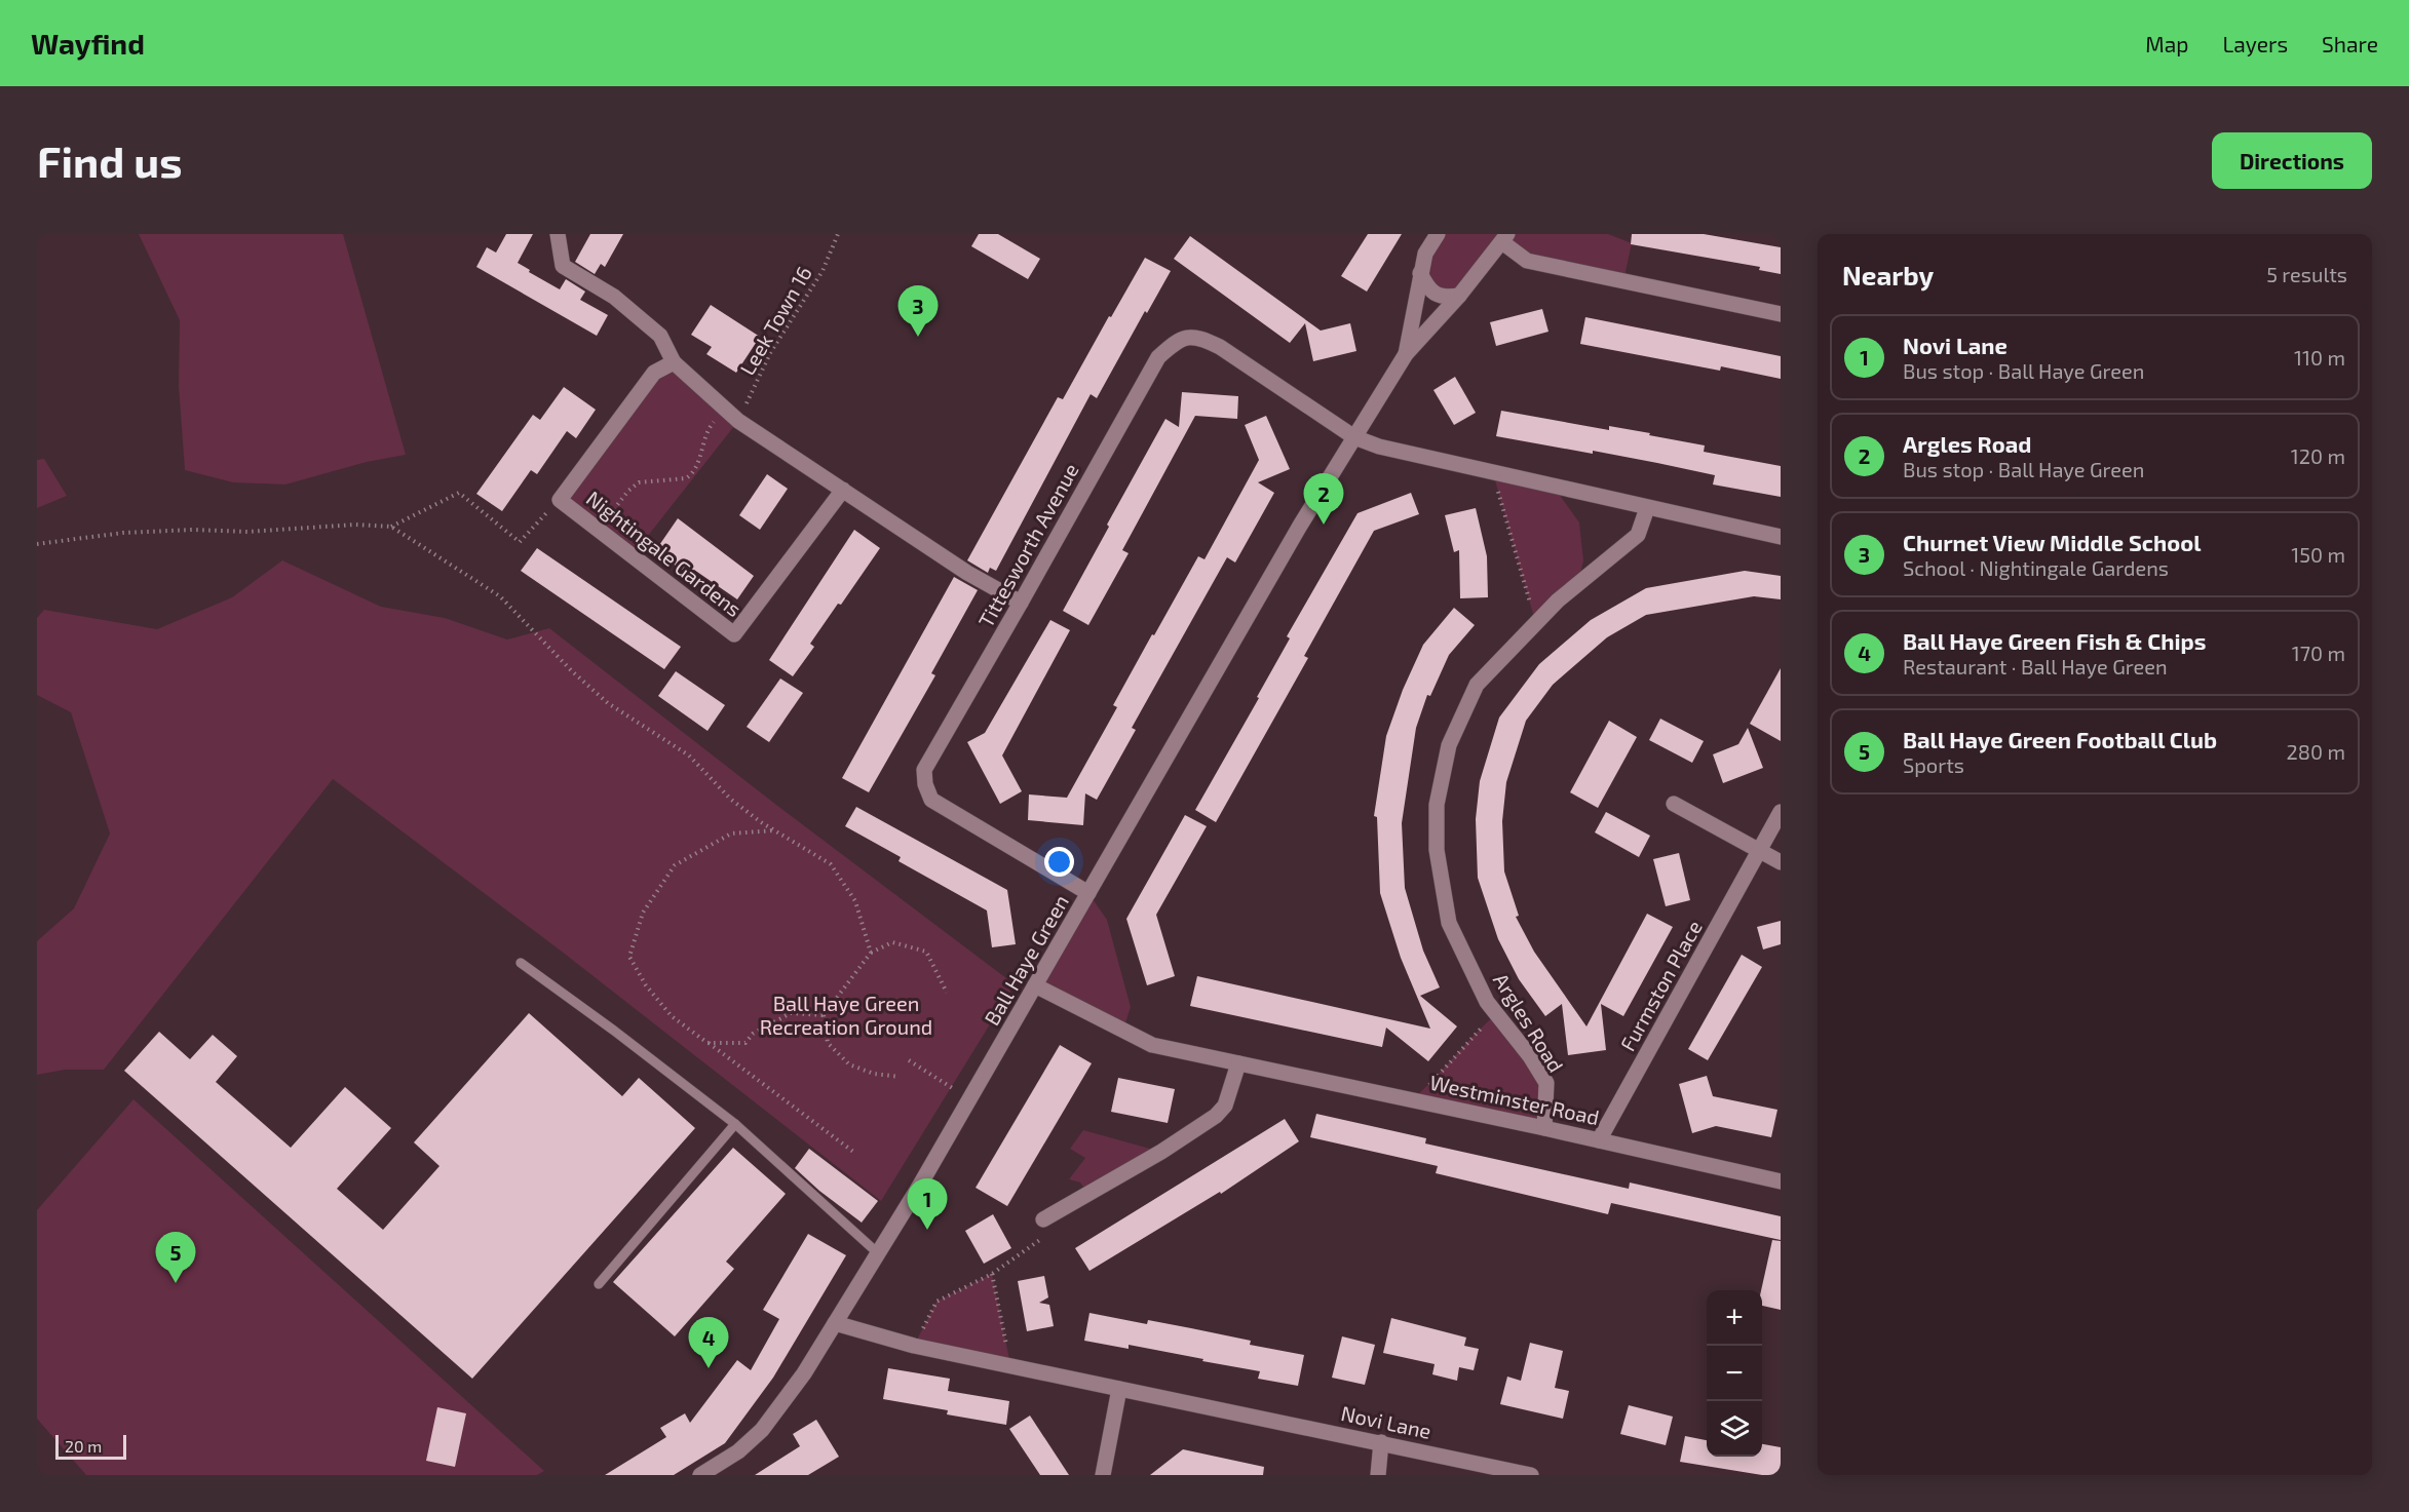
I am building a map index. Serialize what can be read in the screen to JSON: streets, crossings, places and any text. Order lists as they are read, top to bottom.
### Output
{
  "streets": {
    "street": [
      "Tittesworth Avenue",
      "Nightingale Gardens",
      "Ball Haye Green",
      "Furmston Place",
      "Argles Road",
      "Westminster Road",
      "Novi Lane"
    ],
    "path": ["Leek Town 16"]
  },
  "crossings": [
    ["Leek Town 16", "Nightingale Gardens"],
    ["Tittesworth Avenue", "Ball Haye Green"],
    ["Ball Haye Green", "Westminster Road"],
    ["Ball Haye Green", "Novi Lane"],
    ["Furmston Place", "Westminster Road"],
    ["Argles Road", "Westminster Road"]
  ],
  "parks": ["Ball Haye Green Recreation Ground"],
  "scale_bar": "20 m",
  "page": {
    "header": "Wayfind",
    "nav": ["Map", "Layers", "Share"],
    "buttons": "Directions",
    "title": "Find us",
    "heading": ["Nearby", "5 results"],
    "pins": [
      "3",
      "2",
      "1",
      "5",
      "4"
    ],
    "list": [
      {
        "mark": "1",
        "name": "Novi Lane",
        "note": "Bus stop · Ball Haye Green",
        "value": "110 m"
      },
      {
        "mark": "2",
        "name": "Argles Road",
        "note": "Bus stop · Ball Haye Green",
        "value": "120 m"
      },
      {
        "mark": "3",
        "name": "Churnet View Middle School",
        "note": "School · Nightingale Gardens",
        "value": "150 m"
      },
      {
        "mark": "4",
        "name": "Ball Haye Green Fish & Chips",
        "note": "Restaurant · Ball Haye Green",
        "value": "170 m"
      },
      {
        "mark": "5",
        "name": "Ball Haye Green Football Club",
        "note": "Sports",
        "value": "280 m"
      }
    ],
    "map_buttons": ["+", "−"],
    "scale": "20 m"
  }
}
